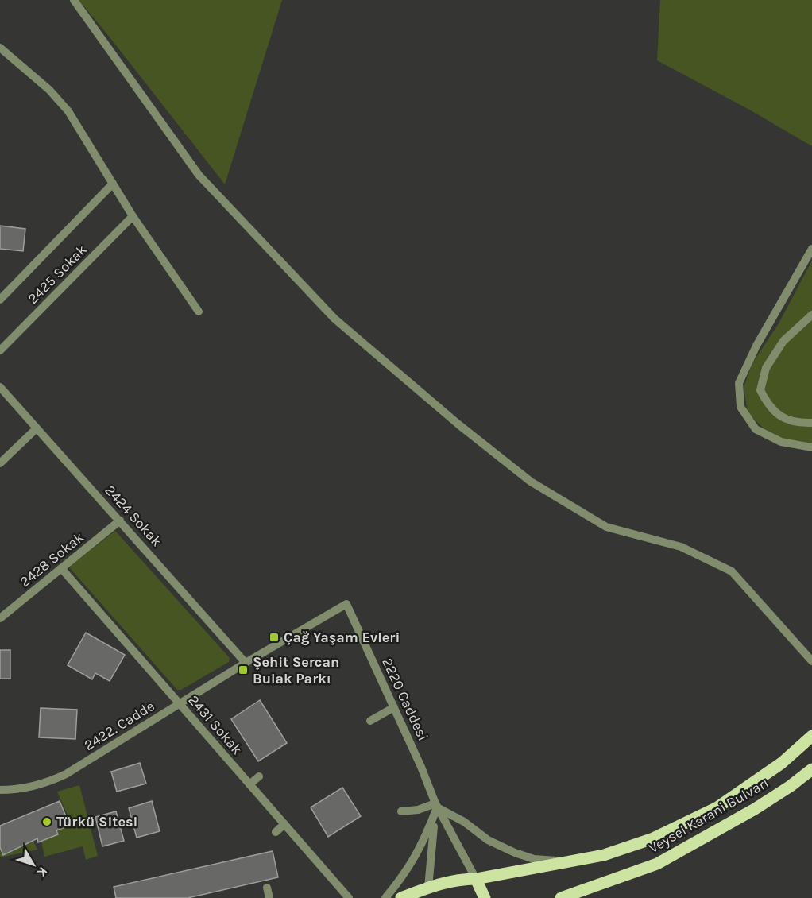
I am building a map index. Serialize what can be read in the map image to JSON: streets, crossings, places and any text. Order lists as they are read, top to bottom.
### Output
{
  "streets": {
    "main road": ["Veysel Karani Bulvarı"],
    "street": [
      "2425 Sokak",
      "2424 Sokak",
      "2428 Sokak",
      "2220 Caddesi",
      "2431 Sokak",
      "2422. Cadde"
    ]
  },
  "crossings": [
    ["2424 Sokak", "2428 Sokak"],
    ["2424 Sokak", "2422. Cadde"],
    ["2428 Sokak", "2431 Sokak"],
    ["2220 Caddesi", "2422. Cadde"],
    ["2220 Caddesi", "Veysel Karani Bulvarı"],
    ["2431 Sokak", "2422. Cadde"]
  ],
  "places": {
    "transit": ["Çağ Yaşam Evleri", "Şehit Sercan Bulak Parkı"],
    "other": ["Türkü Sitesi"]
  },
  "north": "bottom right"
}
